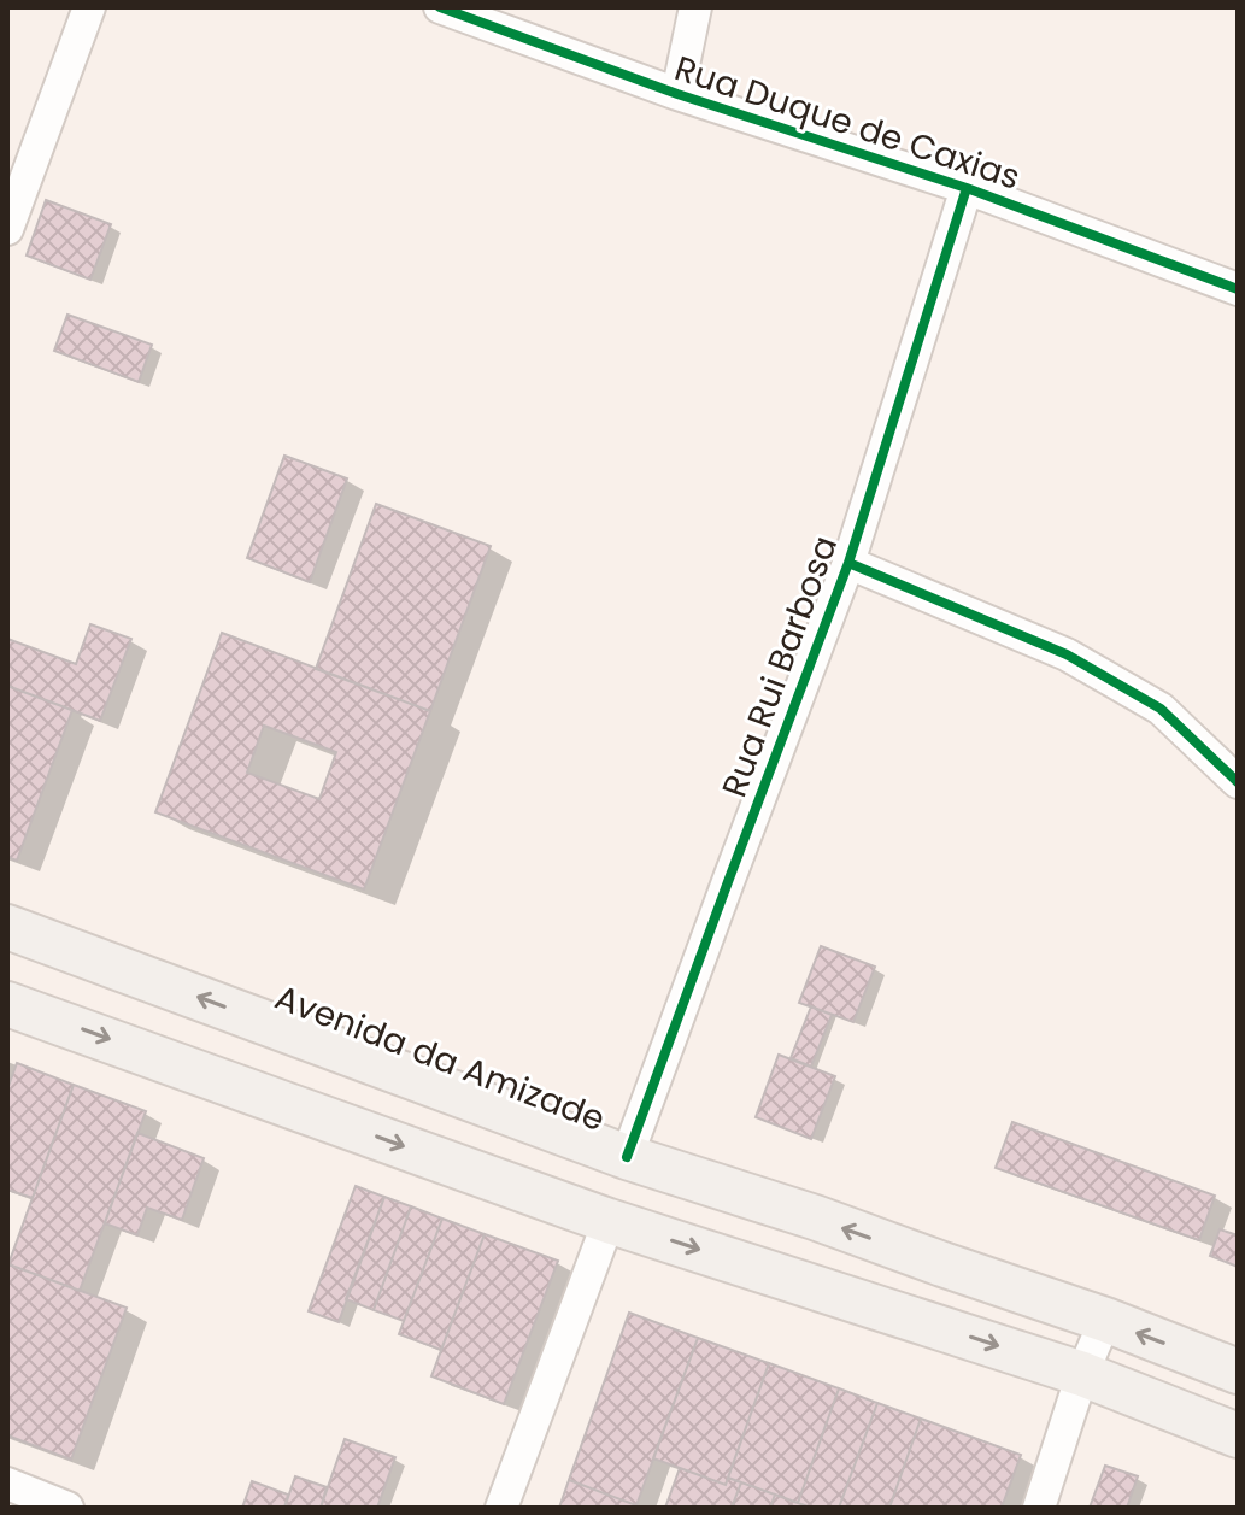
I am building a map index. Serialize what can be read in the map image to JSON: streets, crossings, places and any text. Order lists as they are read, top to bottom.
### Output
{
  "streets": {
    "main road": ["Avenida da Amizade"],
    "street": ["Rua Duque de Caxias", "Rua Rui Barbosa"]
  },
  "crossings": [
    ["Rua Duque de Caxias", "Rua Rui Barbosa"],
    ["Rua Rui Barbosa", "Avenida da Amizade"]
  ]
}
